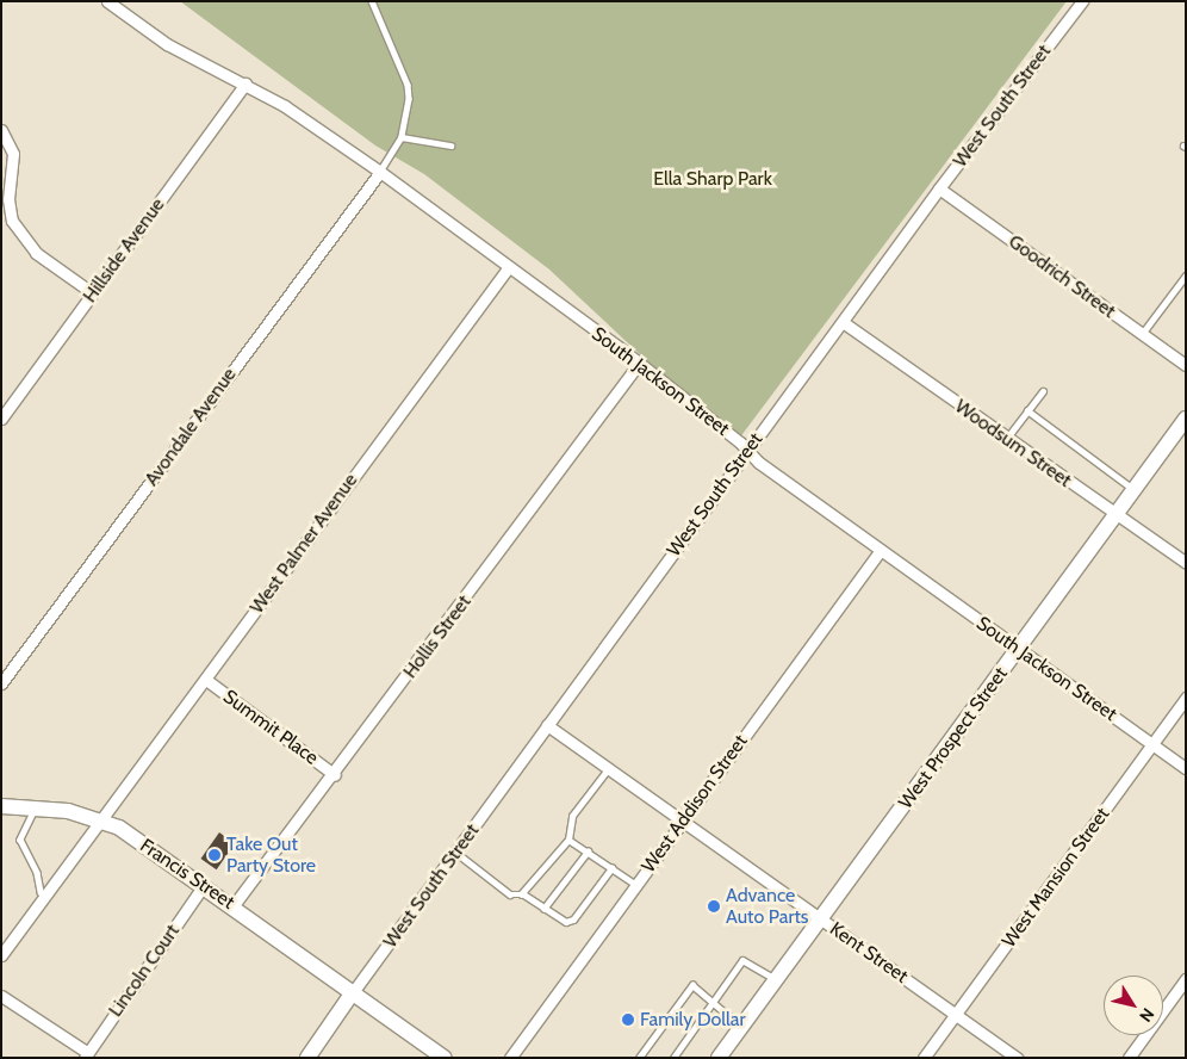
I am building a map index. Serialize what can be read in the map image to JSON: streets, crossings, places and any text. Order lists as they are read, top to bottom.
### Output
{
  "streets": {
    "street": [
      "West South Street",
      "Hillside Avenue",
      "Goodrich Street",
      "South Jackson Street",
      "Avondale Avenue",
      "Woodsum Street",
      "West Palmer Avenue",
      "Hollis Street",
      "Summit Place",
      "West Prospect Street",
      "West Addison Street",
      "Francis Street",
      "West Mansion Street",
      "Kent Street",
      "Lincoln Court"
    ]
  },
  "crossings": [
    ["West South Street", "Goodrich Street"],
    ["West South Street", "South Jackson Street"],
    ["West South Street", "Woodsum Street"],
    ["West South Street", "Francis Street"],
    ["West South Street", "Kent Street"],
    ["Hillside Avenue", "South Jackson Street"],
    ["South Jackson Street", "Avondale Avenue"],
    ["South Jackson Street", "West Palmer Avenue"],
    ["South Jackson Street", "Hollis Street"],
    ["South Jackson Street", "West Prospect Street"],
    ["South Jackson Street", "West Addison Street"],
    ["South Jackson Street", "West Mansion Street"],
    ["Woodsum Street", "West Prospect Street"],
    ["West Palmer Avenue", "Summit Place"],
    ["West Palmer Avenue", "Francis Street"],
    ["Hollis Street", "Summit Place"],
    ["Hollis Street", "Francis Street"],
    ["West Prospect Street", "Kent Street"],
    ["West Addison Street", "Kent Street"],
    ["Francis Street", "Lincoln Court"],
    ["West Mansion Street", "Kent Street"]
  ],
  "parks": ["Ella Sharp Park"],
  "places": ["Take Out Party Store", "Advance Auto Parts", "Family Dollar"],
  "north": "bottom right"
}
